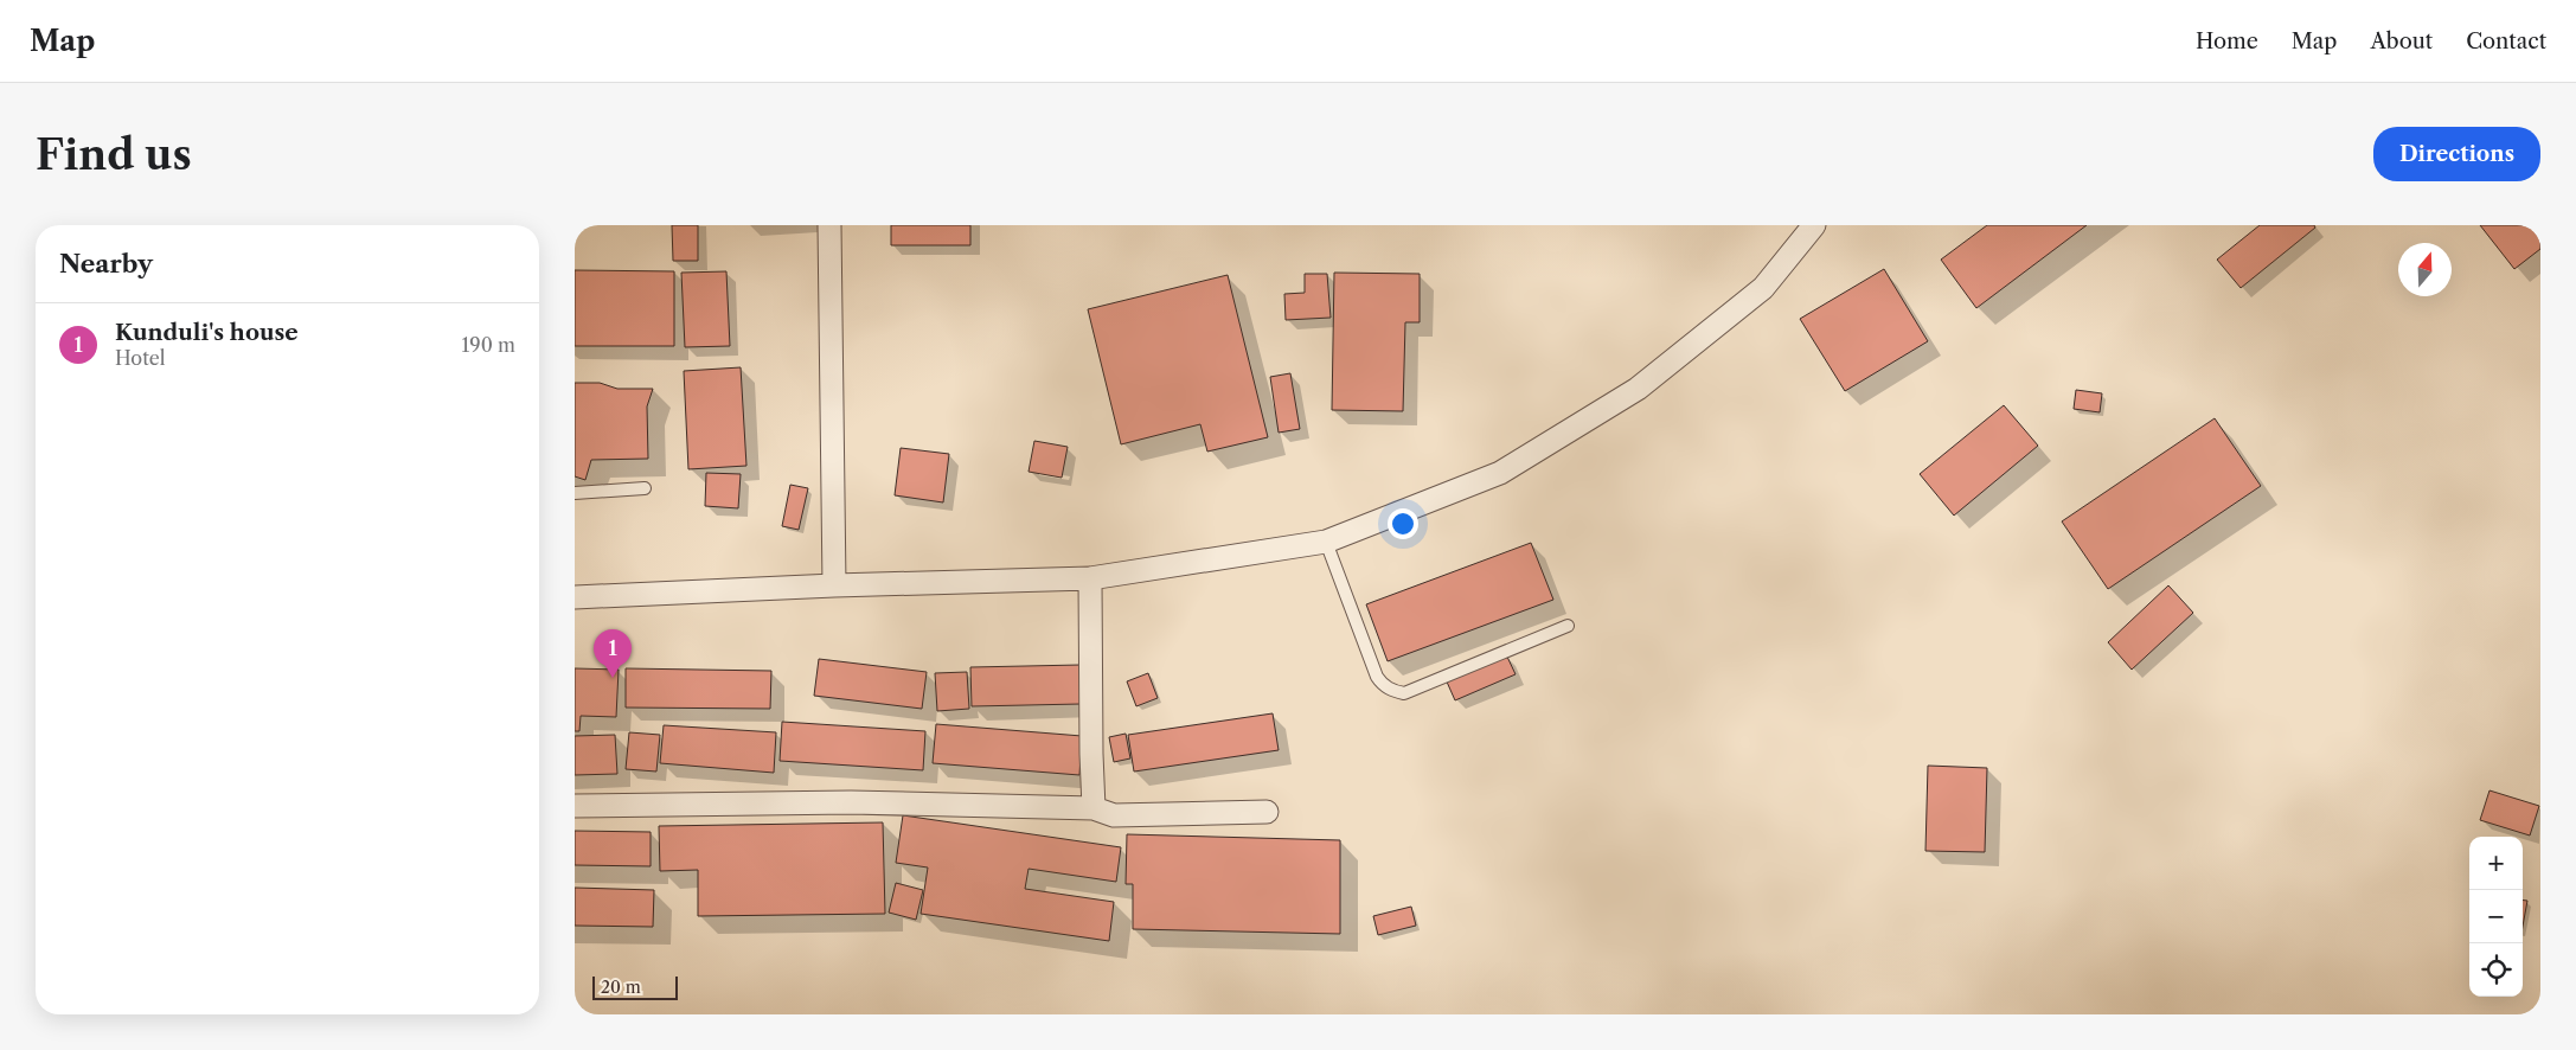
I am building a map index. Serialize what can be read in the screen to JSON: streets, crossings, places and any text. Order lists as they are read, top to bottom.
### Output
{
  "scale_bar": "20 m",
  "north": "top",
  "page": {
    "header": "Map",
    "nav": [
      "Home",
      "Map",
      "About",
      "Contact"
    ],
    "buttons": "Directions",
    "title": "Find us",
    "heading": "Nearby",
    "list": [
      {
        "mark": "1",
        "name": "Kunduli's house",
        "note": "Hotel",
        "value": "190 m"
      }
    ],
    "pins": "1",
    "map_buttons": ["+", "−"],
    "scale": "20 m"
  }
}
